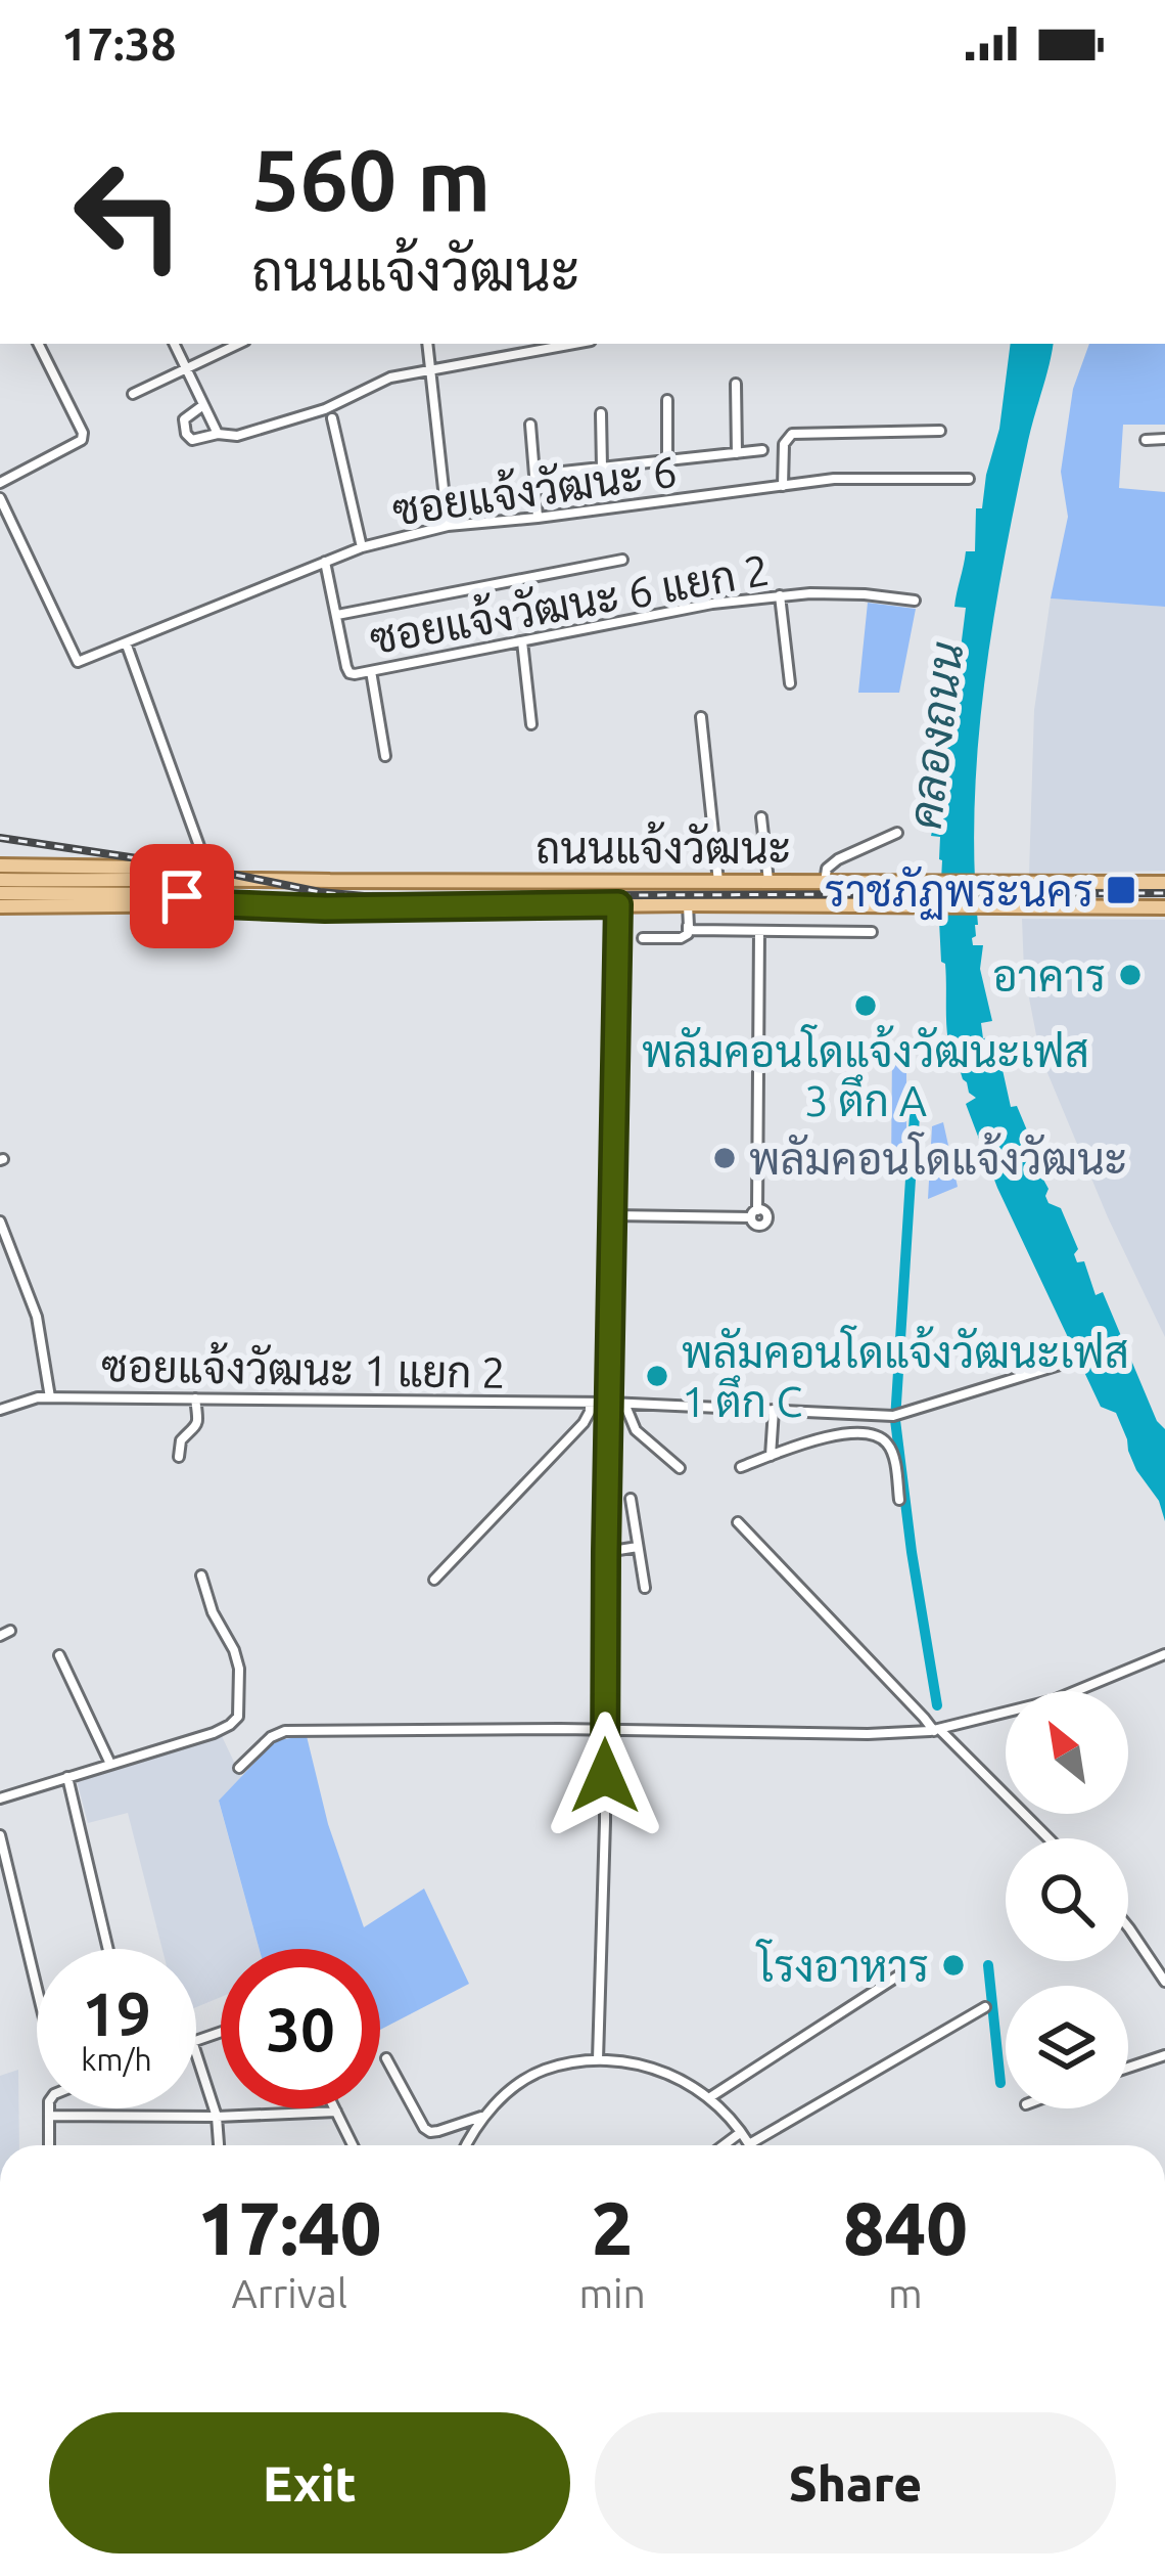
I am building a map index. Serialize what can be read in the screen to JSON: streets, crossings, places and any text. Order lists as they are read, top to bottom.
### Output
{
  "streets": {
    "main road": ["ถนนแจ้งวัฒนะ"],
    "street": ["ซอยแจ้งวัฒนะ 6", "ซอยแจ้งวัฒนะ 6 แยก 2", "ซอยแจ้งวัฒนะ 1 แยก 2"]
  },
  "crossings": [
    ["ซอยแจ้งวัฒนะ 6", "ซอยแจ้งวัฒนะ 6 แยก 2"]
  ],
  "water": ["คลองถนน"],
  "places": {
    "transit": ["ราชภัฏพระนคร"],
    "other": [
      "อาคาร",
      "พลัมคอนโดแจ้งวัฒนะเฟส 3 ตึก A",
      "พลัมคอนโดแจ้งวัฒนะ",
      "พลัมคอนโดแจ้งวัฒนะเฟส 1 ตึก C",
      "โรงอาหาร"
    ]
  },
  "north": "top left",
  "page": {
    "status": "17:38",
    "turn": ["560 m", "ถนนแจ้งวัฒนะ"],
    "speed": "19 km/h",
    "limit": "30",
    "eta": [
      "17:40",
      "Arrival",
      "2",
      "min",
      "840",
      "m"
    ],
    "buttons": ["Exit", "Share"]
  }
}
